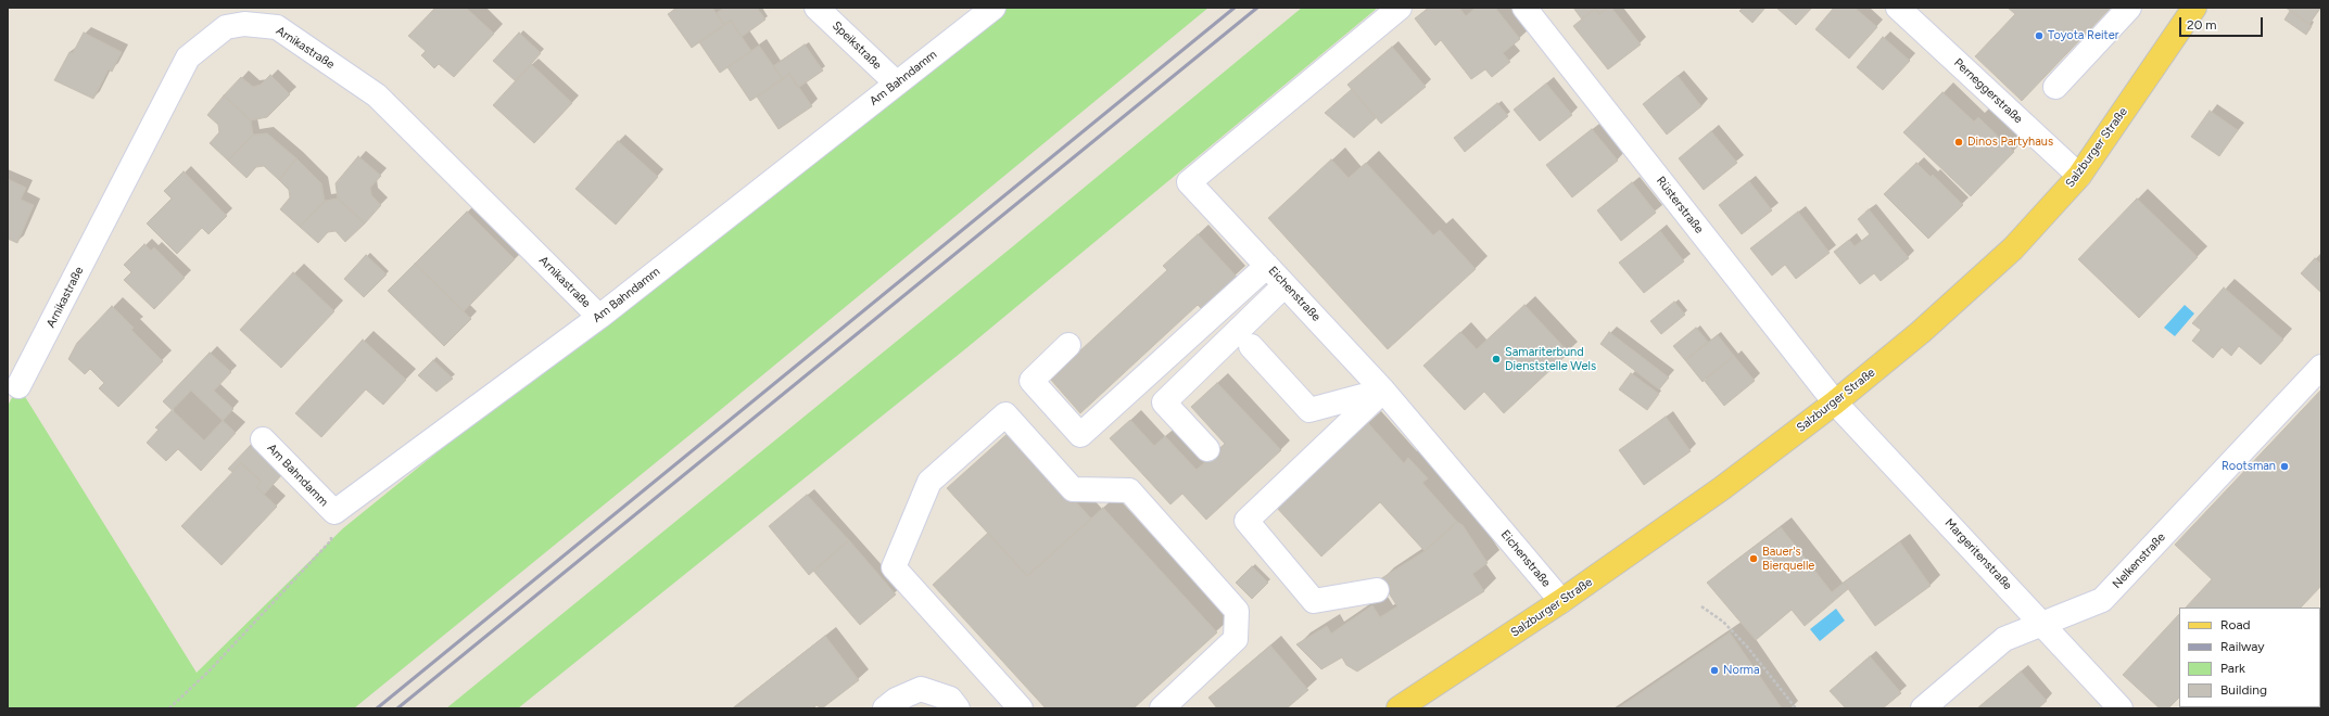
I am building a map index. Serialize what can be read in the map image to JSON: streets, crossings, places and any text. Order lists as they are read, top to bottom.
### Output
{
  "streets": {
    "main road": ["Salzburger Straße"],
    "street": [
      "Speikstraße",
      "Arnikastraße",
      "Am Bahndamm",
      "Perneggerstraße",
      "Rüsterstraße",
      "Eichenstraße",
      "Margeritenstraße",
      "Nelkenstraße"
    ]
  },
  "crossings": [
    ["Speikstraße", "Am Bahndamm"],
    ["Arnikastraße", "Am Bahndamm"],
    ["Perneggerstraße", "Salzburger Straße"],
    ["Salzburger Straße", "Rüsterstraße"],
    ["Salzburger Straße", "Eichenstraße"],
    ["Salzburger Straße", "Margeritenstraße"],
    ["Rüsterstraße", "Margeritenstraße"],
    ["Margeritenstraße", "Nelkenstraße"]
  ],
  "places": [
    "Toyota Reiter",
    "Dinos Partyhaus",
    "Samariterbund Dienststelle Wels",
    "Rootsman",
    "Bauer's Bierquelle",
    "Norma"
  ],
  "legend": [
    "Road",
    "Railway",
    "Park",
    "Building"
  ],
  "scale_bar": "20 m"
}
